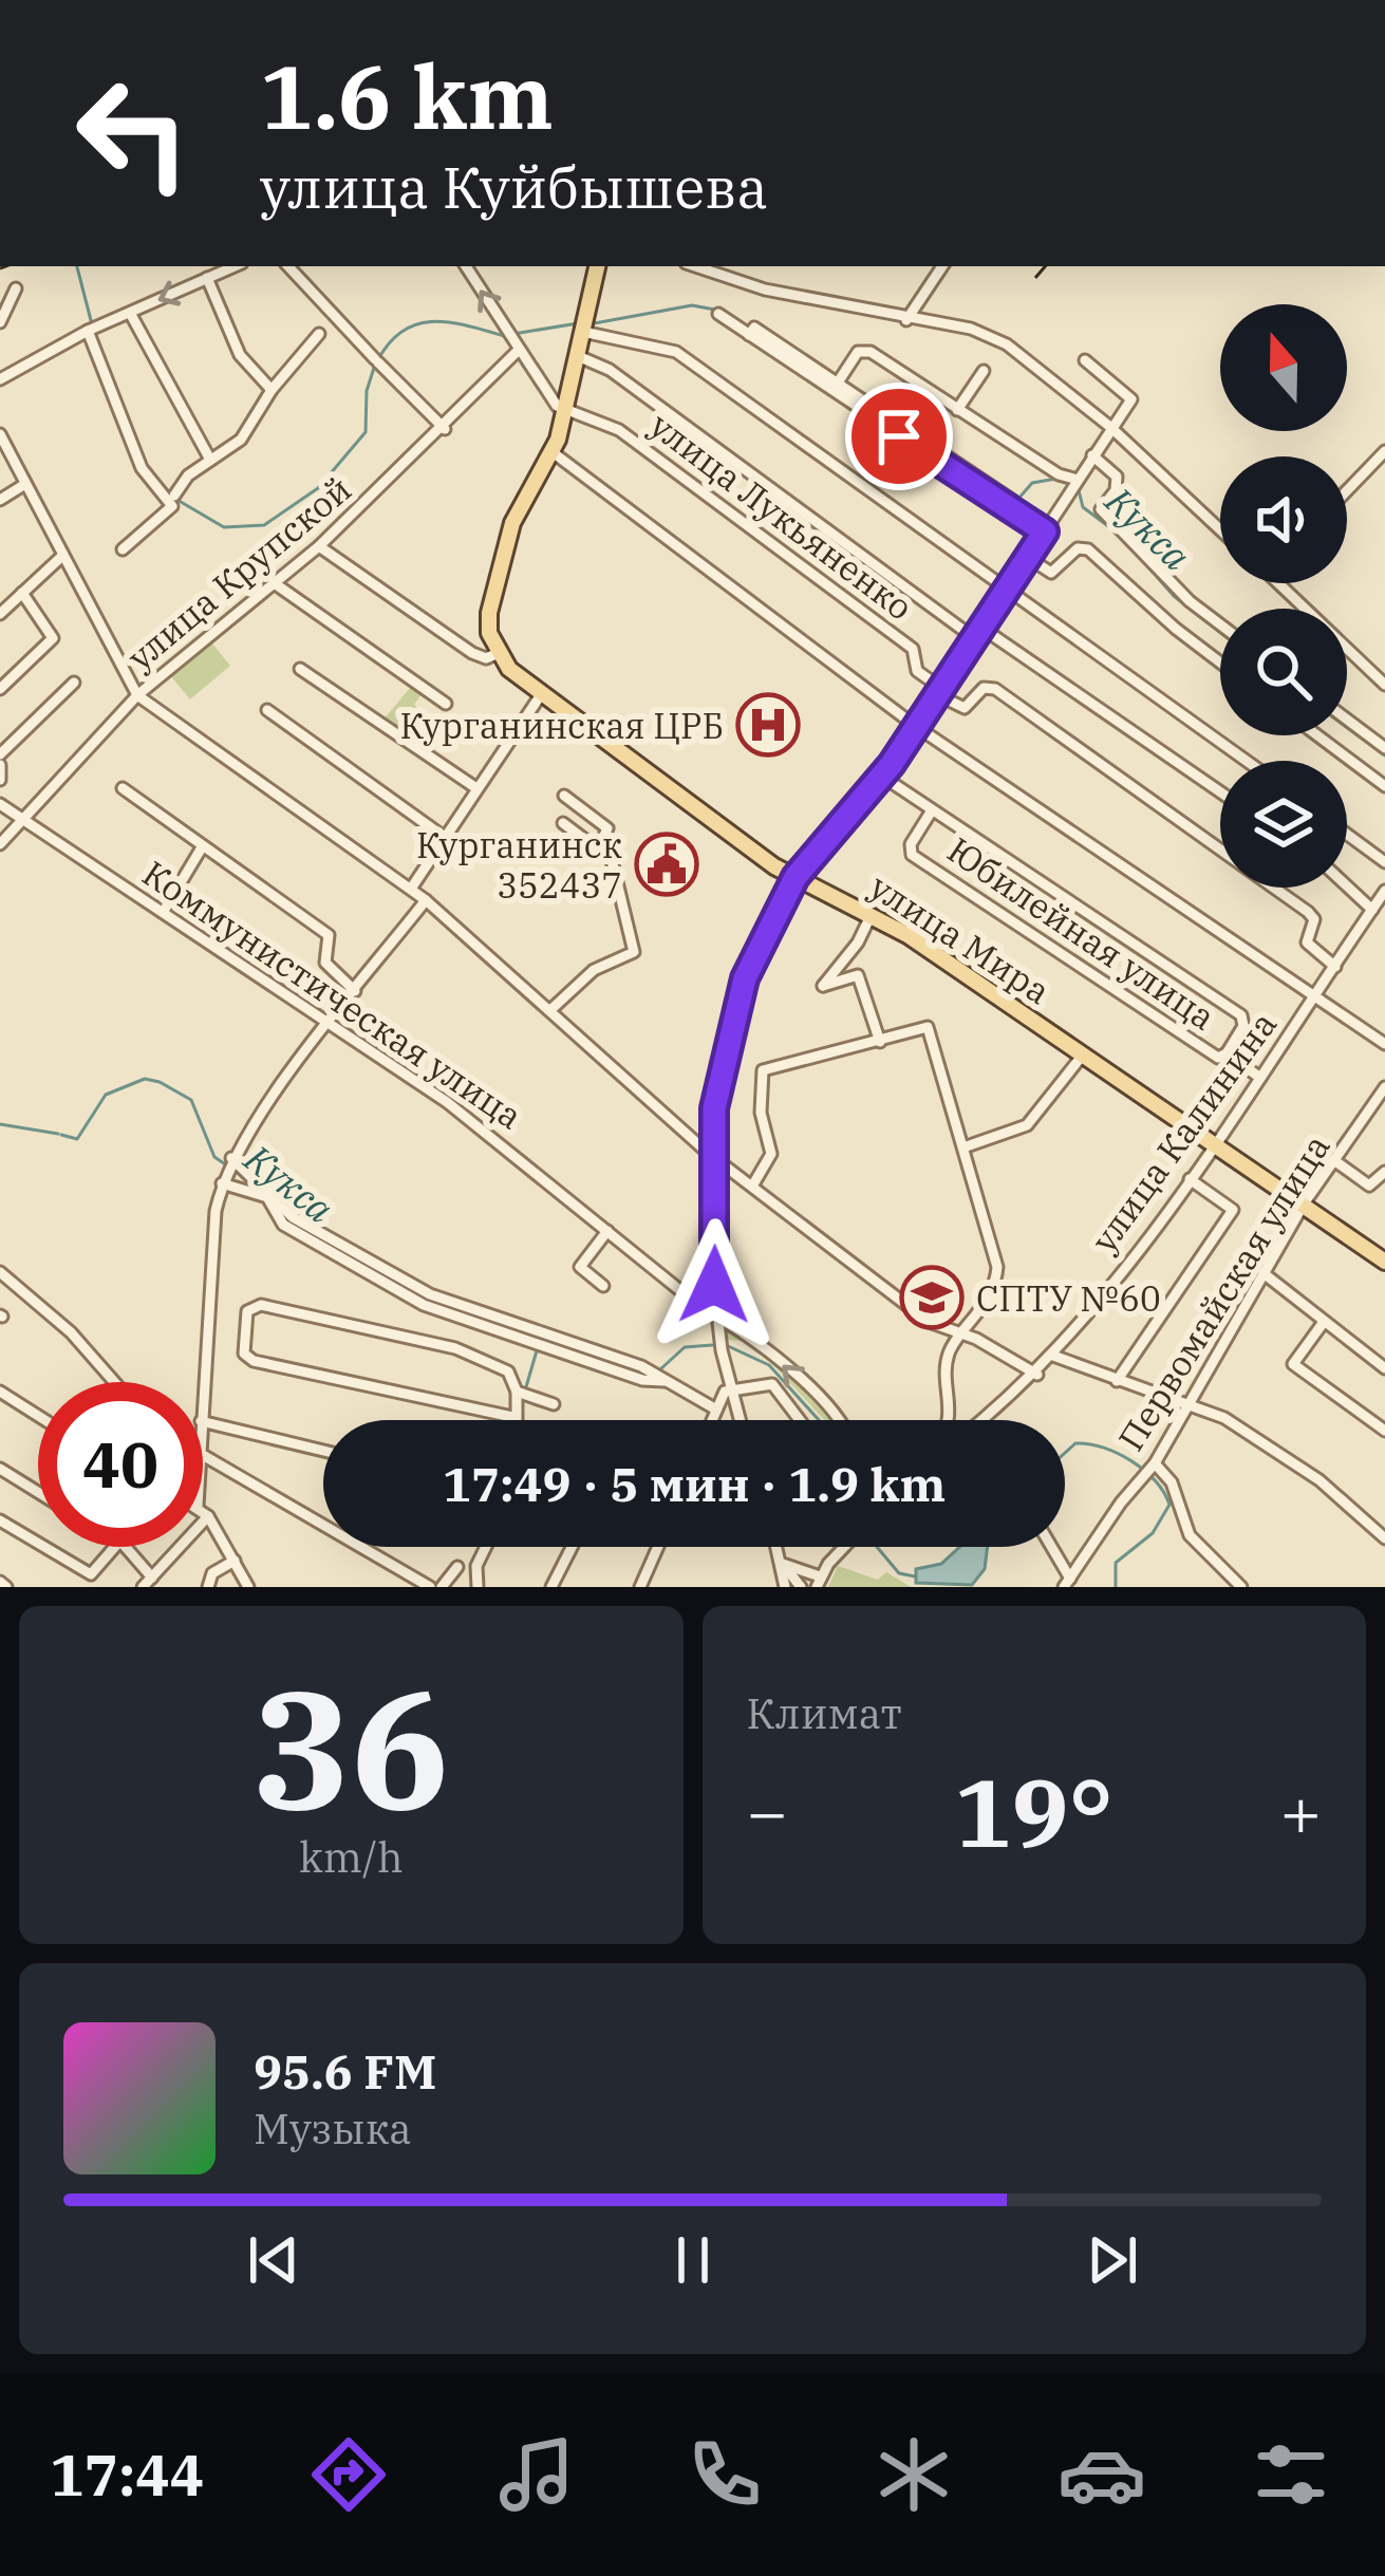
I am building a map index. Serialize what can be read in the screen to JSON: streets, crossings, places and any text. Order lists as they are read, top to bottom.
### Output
{
  "streets": {
    "main road": ["улица Мира"],
    "street": [
      "улица Лукьяненко",
      "улица Крупской",
      "Юбилейная улица",
      "Коммунистическая улица",
      "улица Калинина",
      "Первомайская улица"
    ]
  },
  "crossings": [
    ["улица Крупской", "улица Мира"],
    ["улица Крупской", "Коммунистическая улица"],
    ["Юбилейная улица", "улица Калинина"],
    ["улица Мира", "улица Калинина"],
    ["улица Мира", "Первомайская улица"]
  ],
  "water": ["Кукса"],
  "places": {
    "hospital": ["Курганинская ЦРБ"],
    "public building": ["Курганинск 352437"],
    "school or university": ["СПТУ №60"]
  },
  "north": "top",
  "page": {
    "turn": ["1.6 km", "улица Куйбышева"],
    "limit": "40",
    "trip": "17:49 · 5 мин · 1.9 km",
    "tile": [
      ["36", "km/h"],
      "Климат"
    ],
    "heat": ["−", "19°", "+"],
    "song": ["95.6 FM", "Музыка"],
    "tabs": "17:44"
  }
}
